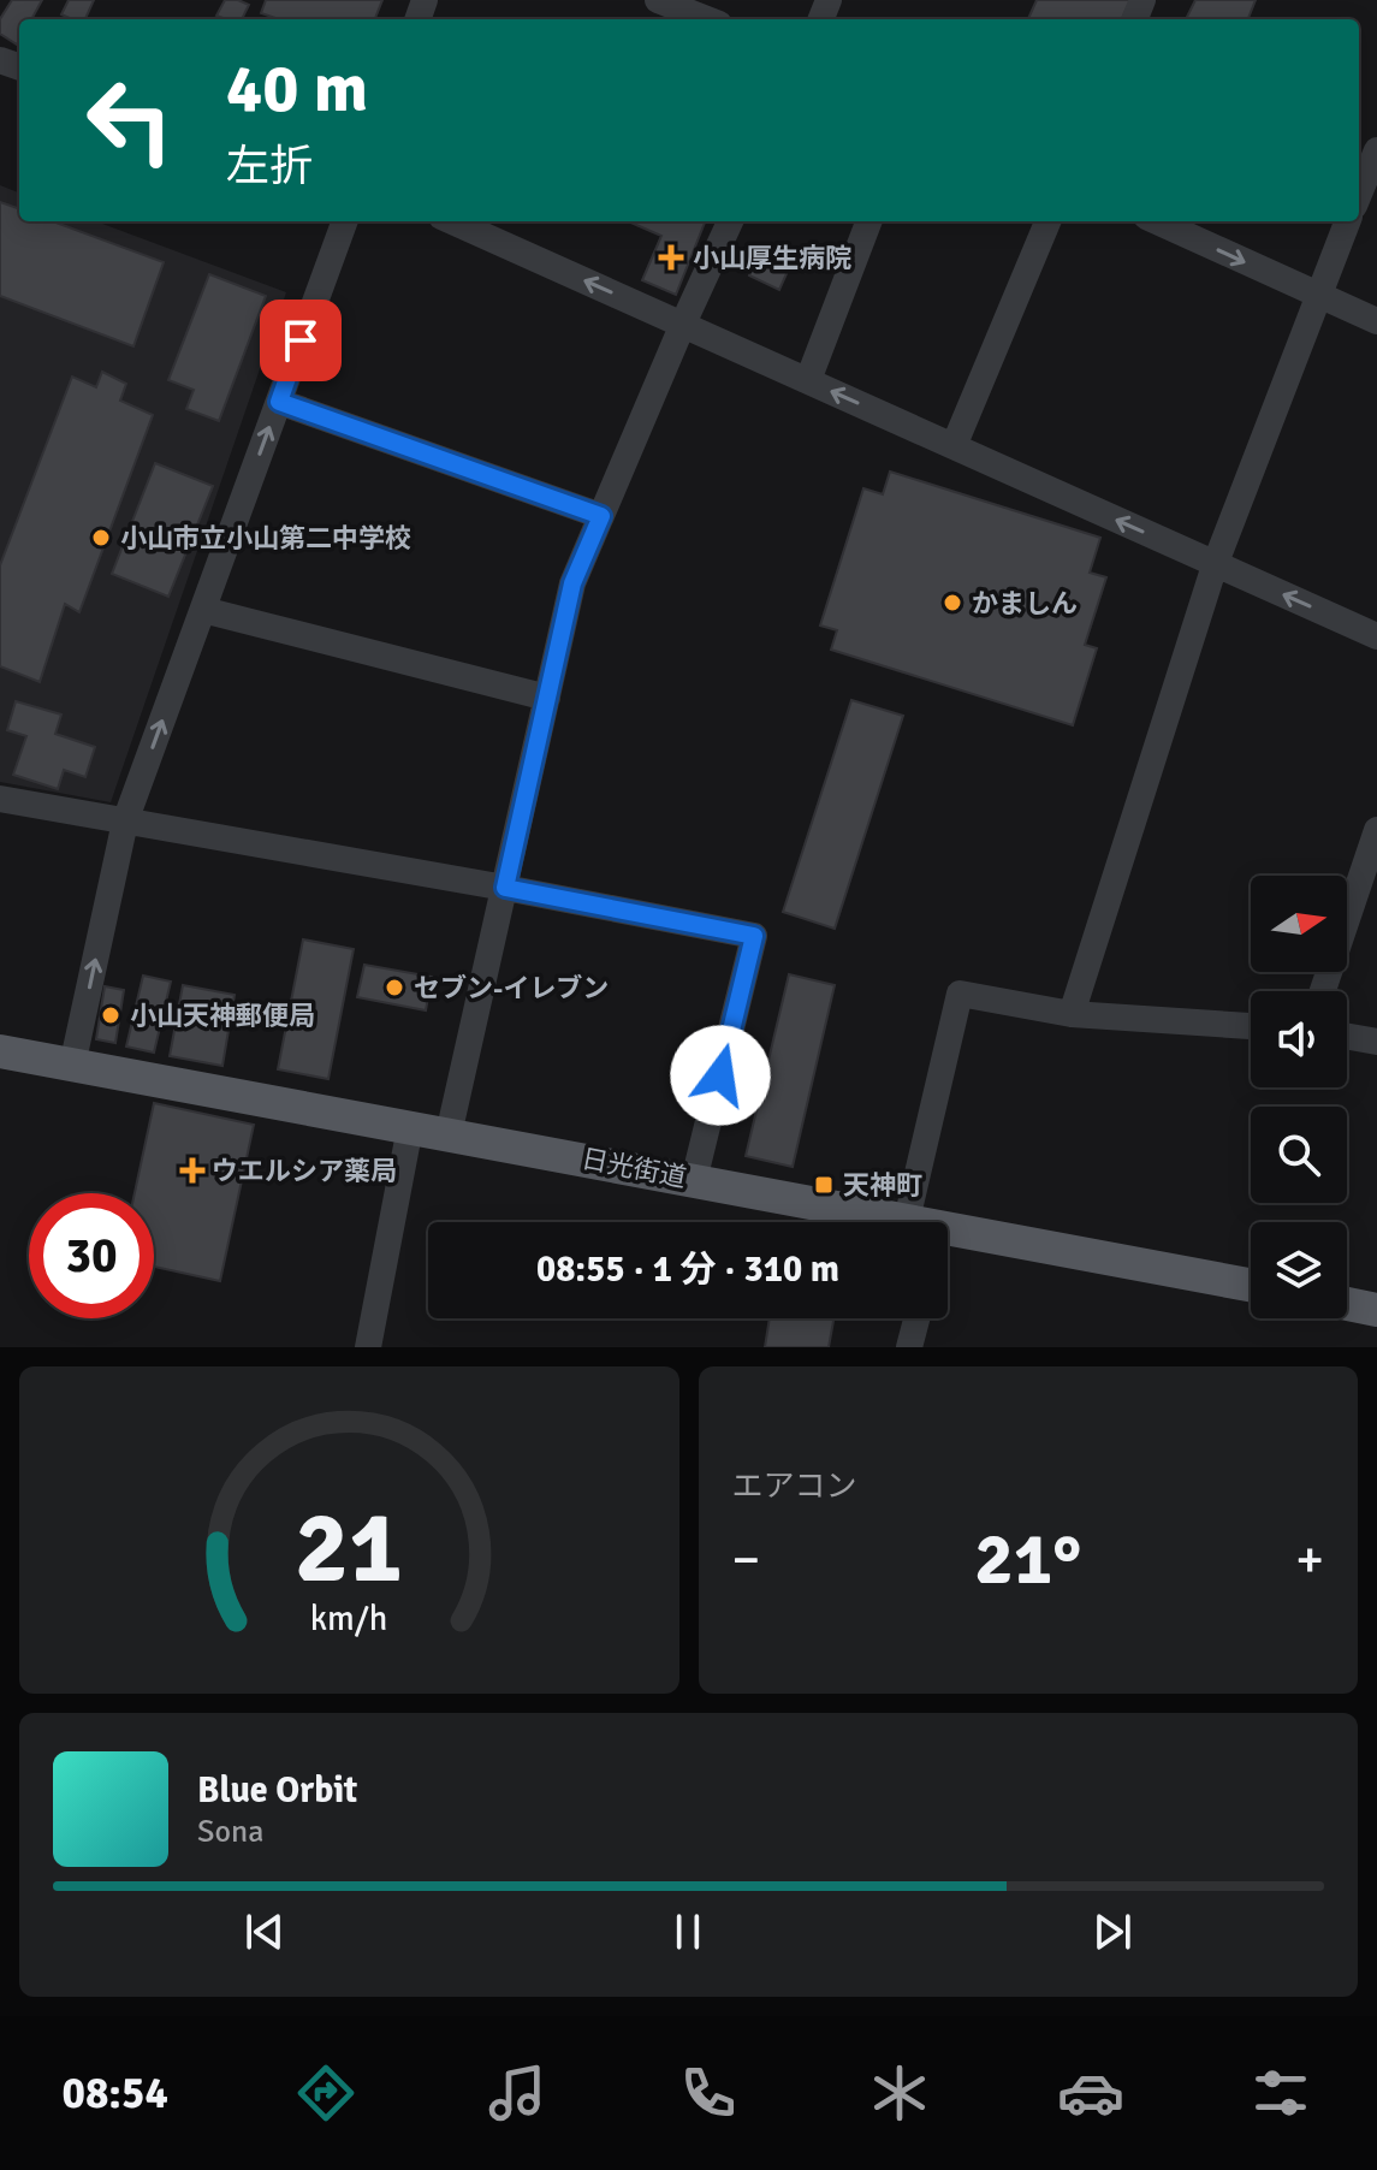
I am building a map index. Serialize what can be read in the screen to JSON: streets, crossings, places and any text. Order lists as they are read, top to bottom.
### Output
{
  "streets": {
    "main road": ["日光街道"]
  },
  "places": {
    "health": ["小山厚生病院", "ウエルシア薬局"],
    "other": [
      "小山市立小山第二中学校",
      "かましん",
      "セブン-イレブン",
      "小山天神郵便局"
    ],
    "transit": ["天神町"]
  },
  "north": "right",
  "page": {
    "turn": ["40 m", "左折"],
    "limit": "30",
    "trip": "08:55 · 1 分 · 310 m",
    "tile": "エアコン",
    "heat": ["−", "21°", "+"],
    "song": ["Blue Orbit", "Sona"],
    "tabs": "08:54",
    "gauge": ["21", "km/h"]
  }
}
